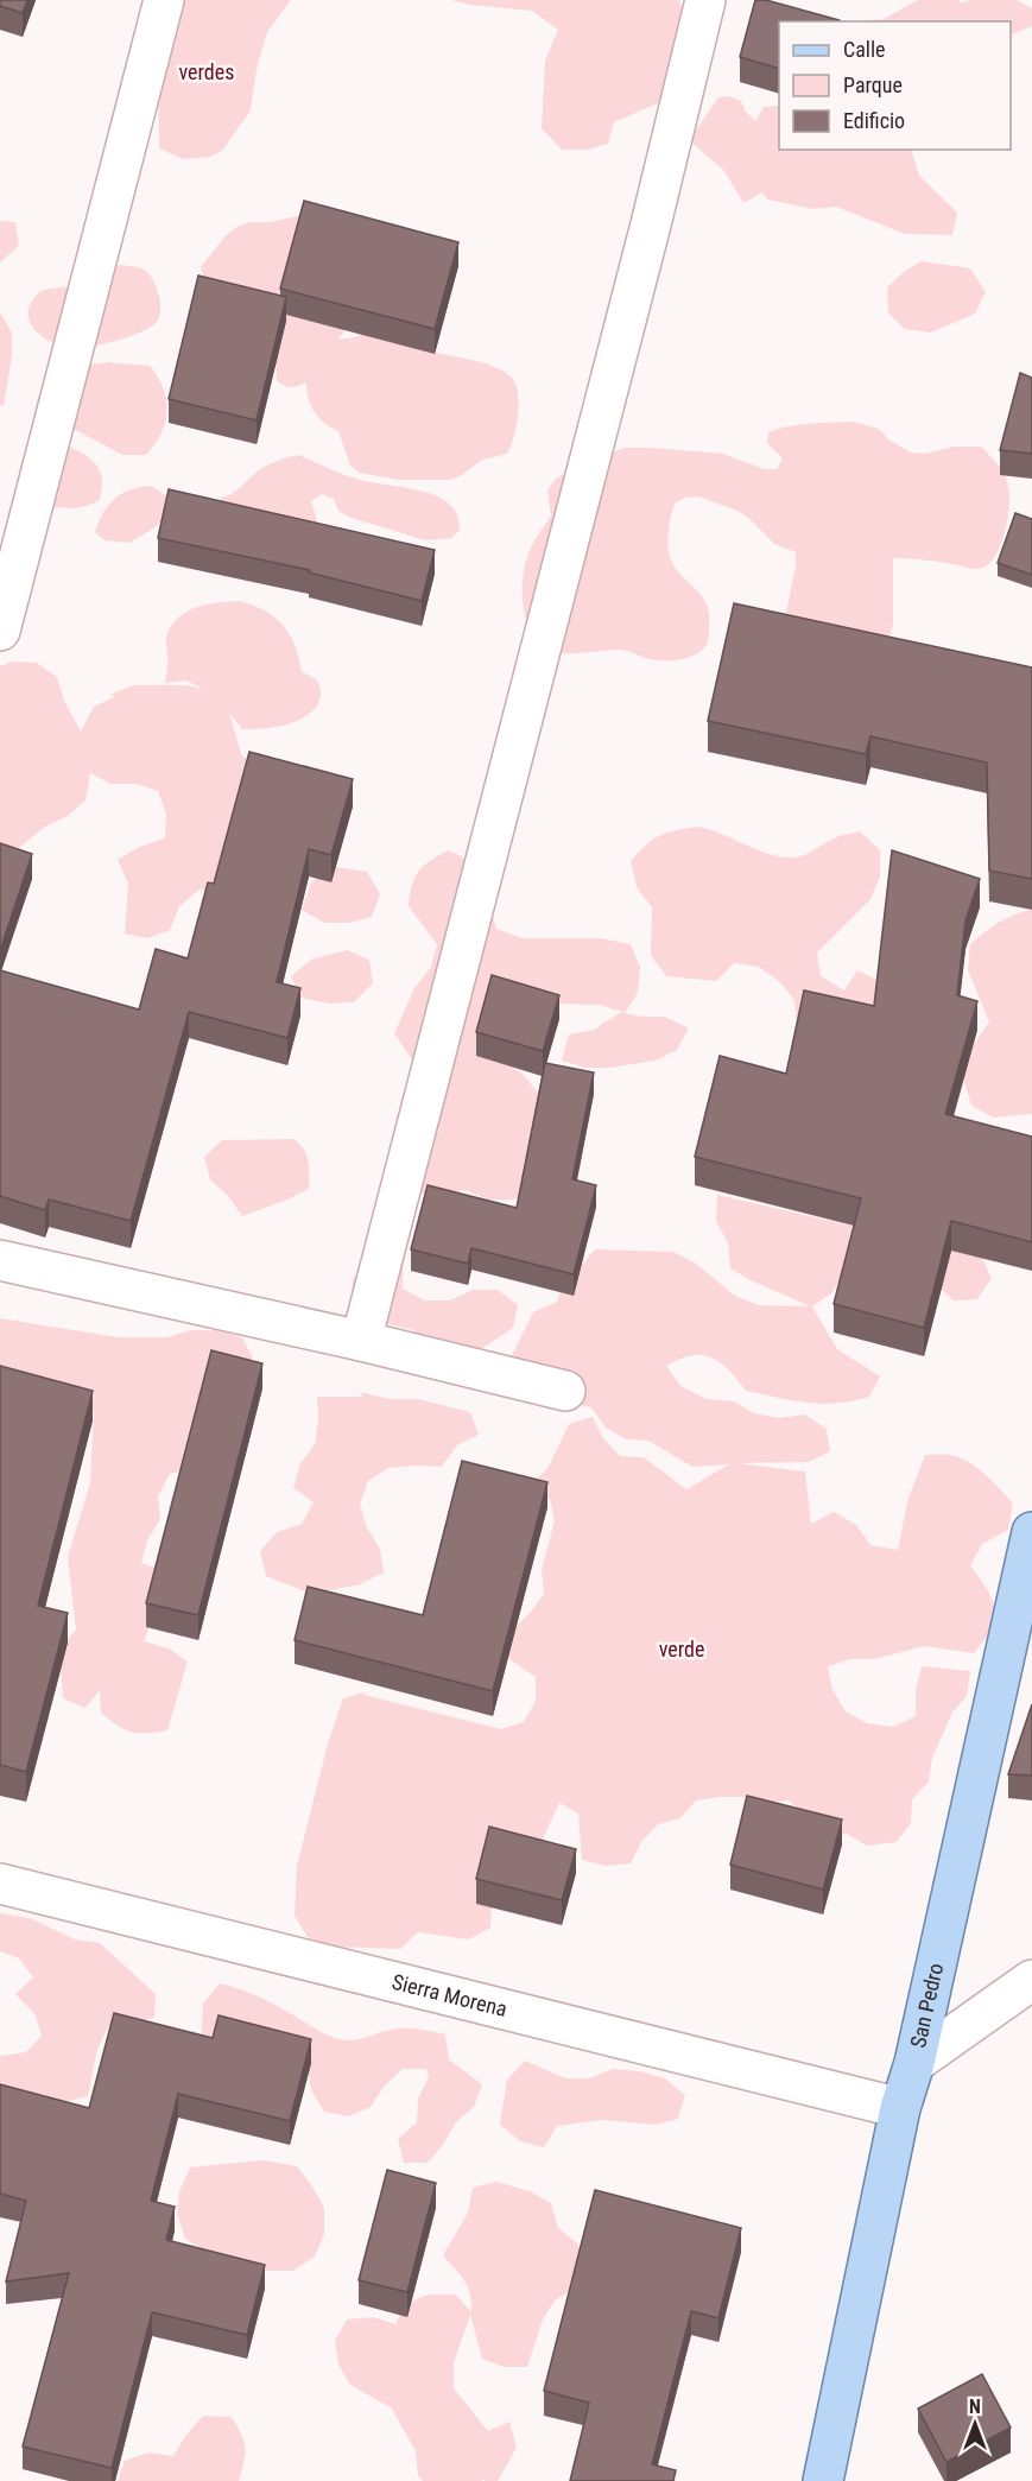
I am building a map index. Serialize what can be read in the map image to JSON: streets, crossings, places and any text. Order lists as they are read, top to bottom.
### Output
{
  "streets": {
    "main road": ["San Pedro"],
    "street": ["Sierra Morena"]
  },
  "crossings": [
    ["Sierra Morena", "San Pedro"]
  ],
  "parks": ["verdes", "verde"],
  "legend": ["Calle", "Parque", "Edificio"],
  "north": "top"
}
